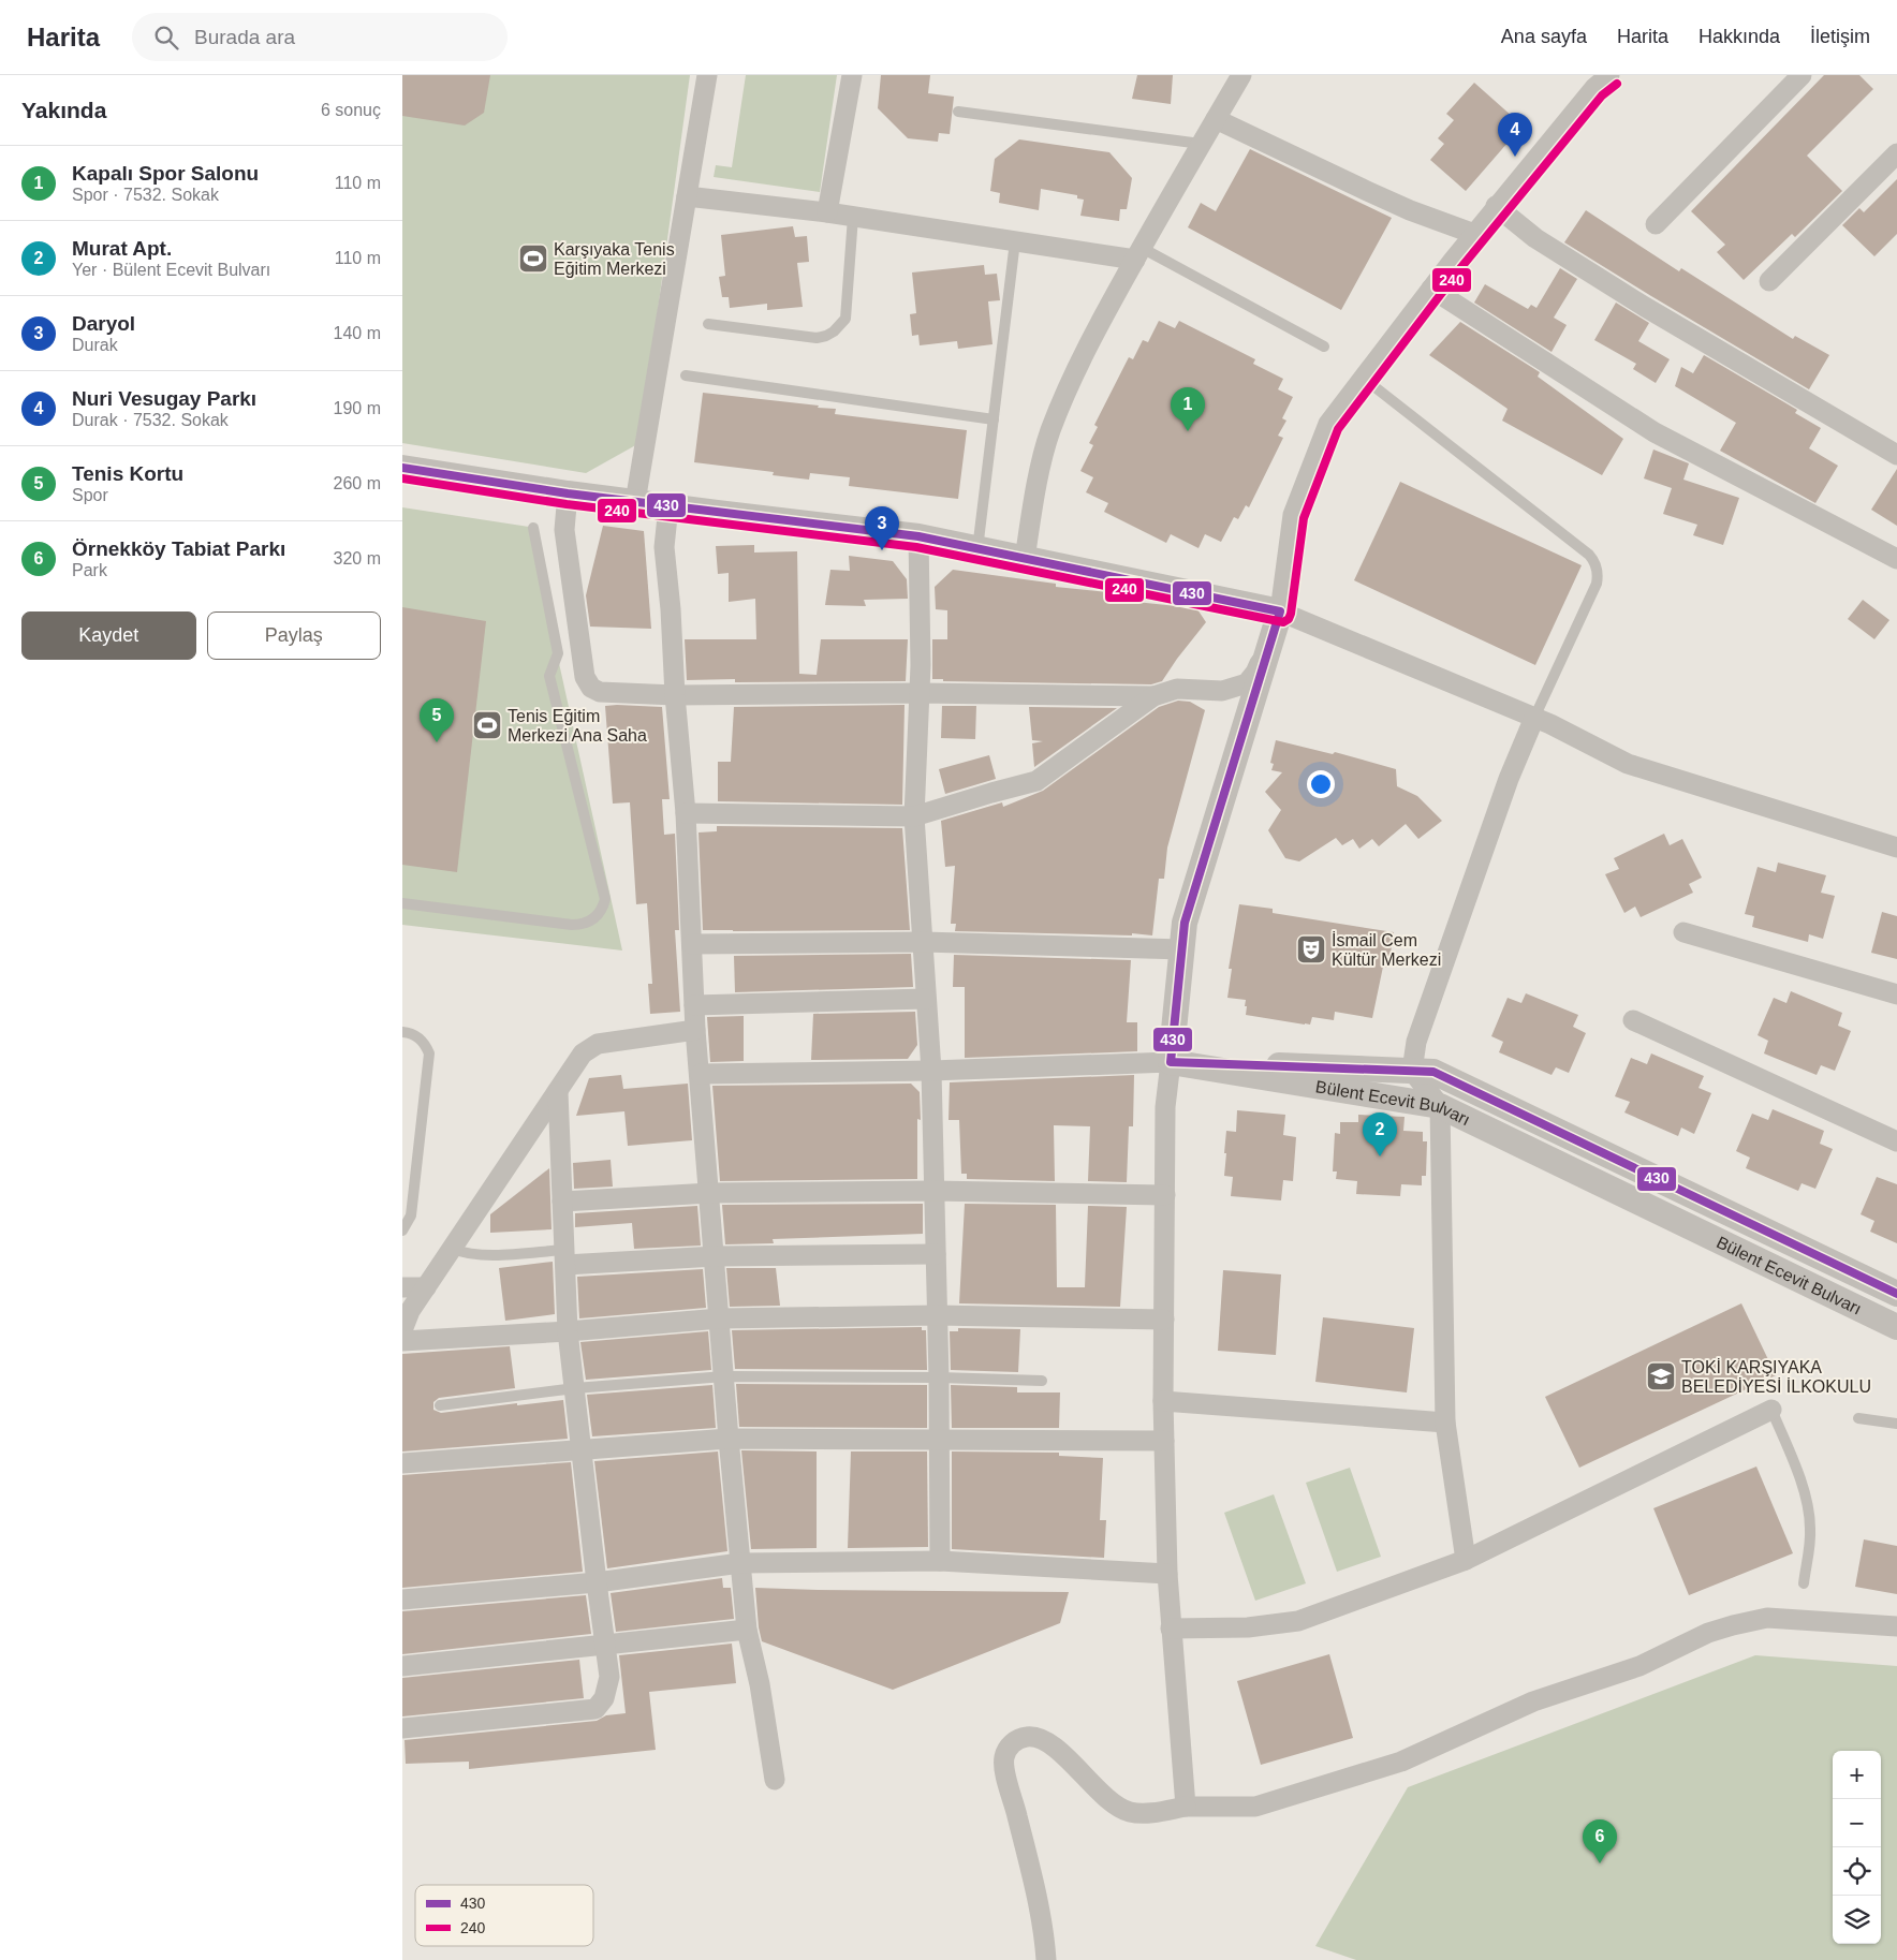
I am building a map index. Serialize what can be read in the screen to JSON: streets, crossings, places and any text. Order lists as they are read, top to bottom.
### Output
{
  "streets": {
    "street": ["Bülent Ecevit Bulvarı"]
  },
  "places": {
    "sports": ["Karşıyaka Tenis Eğitim Merkezi", "Tenis Eğitim Merkezi Ana Saha"],
    "theatre": ["İsmail Cem Kültür Merkezi"],
    "school or university": ["TOKİ KARŞIYAKA BELEDİYESİ İLKOKULU"]
  },
  "lines": ["transit line 240", "transit line 430"],
  "legend": ["430", "240"],
  "page": {
    "header": "Harita",
    "search": "Burada ara",
    "nav": [
      "Ana sayfa",
      "Harita",
      "Hakkında",
      "İletişim"
    ],
    "heading": ["Yakında", "6 sonuç"],
    "pins": [
      "4",
      "1",
      "3",
      "5",
      "2",
      "6"
    ],
    "list": [
      {
        "mark": "1",
        "name": "Kapalı Spor Salonu",
        "note": "Spor · 7532. Sokak",
        "value": "110 m"
      },
      {
        "mark": "2",
        "name": "Murat Apt.",
        "note": "Yer · Bülent Ecevit Bulvarı",
        "value": "110 m"
      },
      {
        "mark": "3",
        "name": "Daryol",
        "note": "Durak",
        "value": "140 m"
      },
      {
        "mark": "4",
        "name": "Nuri Vesugay Parkı",
        "note": "Durak · 7532. Sokak",
        "value": "190 m"
      },
      {
        "mark": "5",
        "name": "Tenis Kortu",
        "note": "Spor",
        "value": "260 m"
      },
      {
        "mark": "6",
        "name": "Örnekköy Tabiat Parkı",
        "note": "Park",
        "value": "320 m"
      }
    ],
    "buttons": ["Kaydet", "Paylaş"],
    "map_buttons": ["+", "−"]
  }
}
